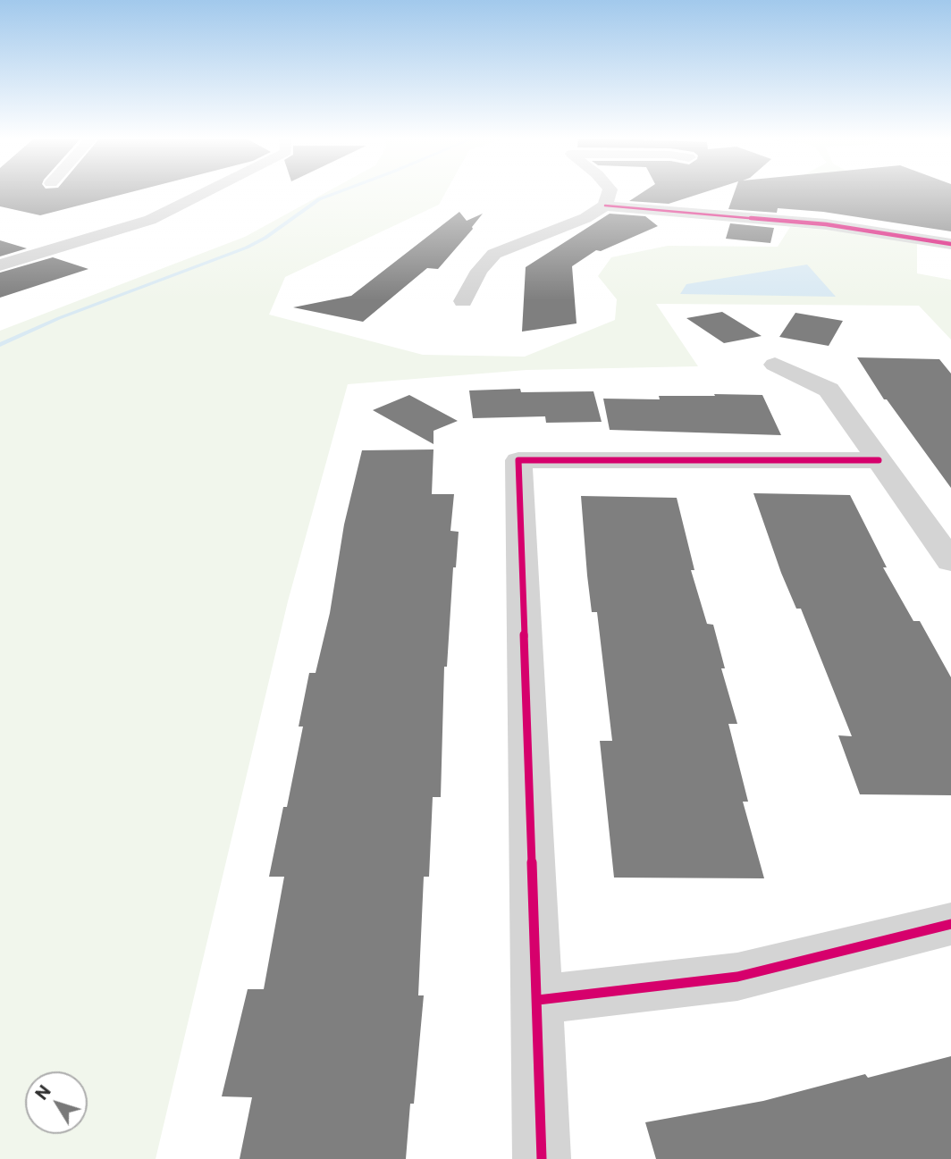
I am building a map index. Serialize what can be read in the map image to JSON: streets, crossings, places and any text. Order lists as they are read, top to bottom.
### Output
{
  "north": "top left"
}
